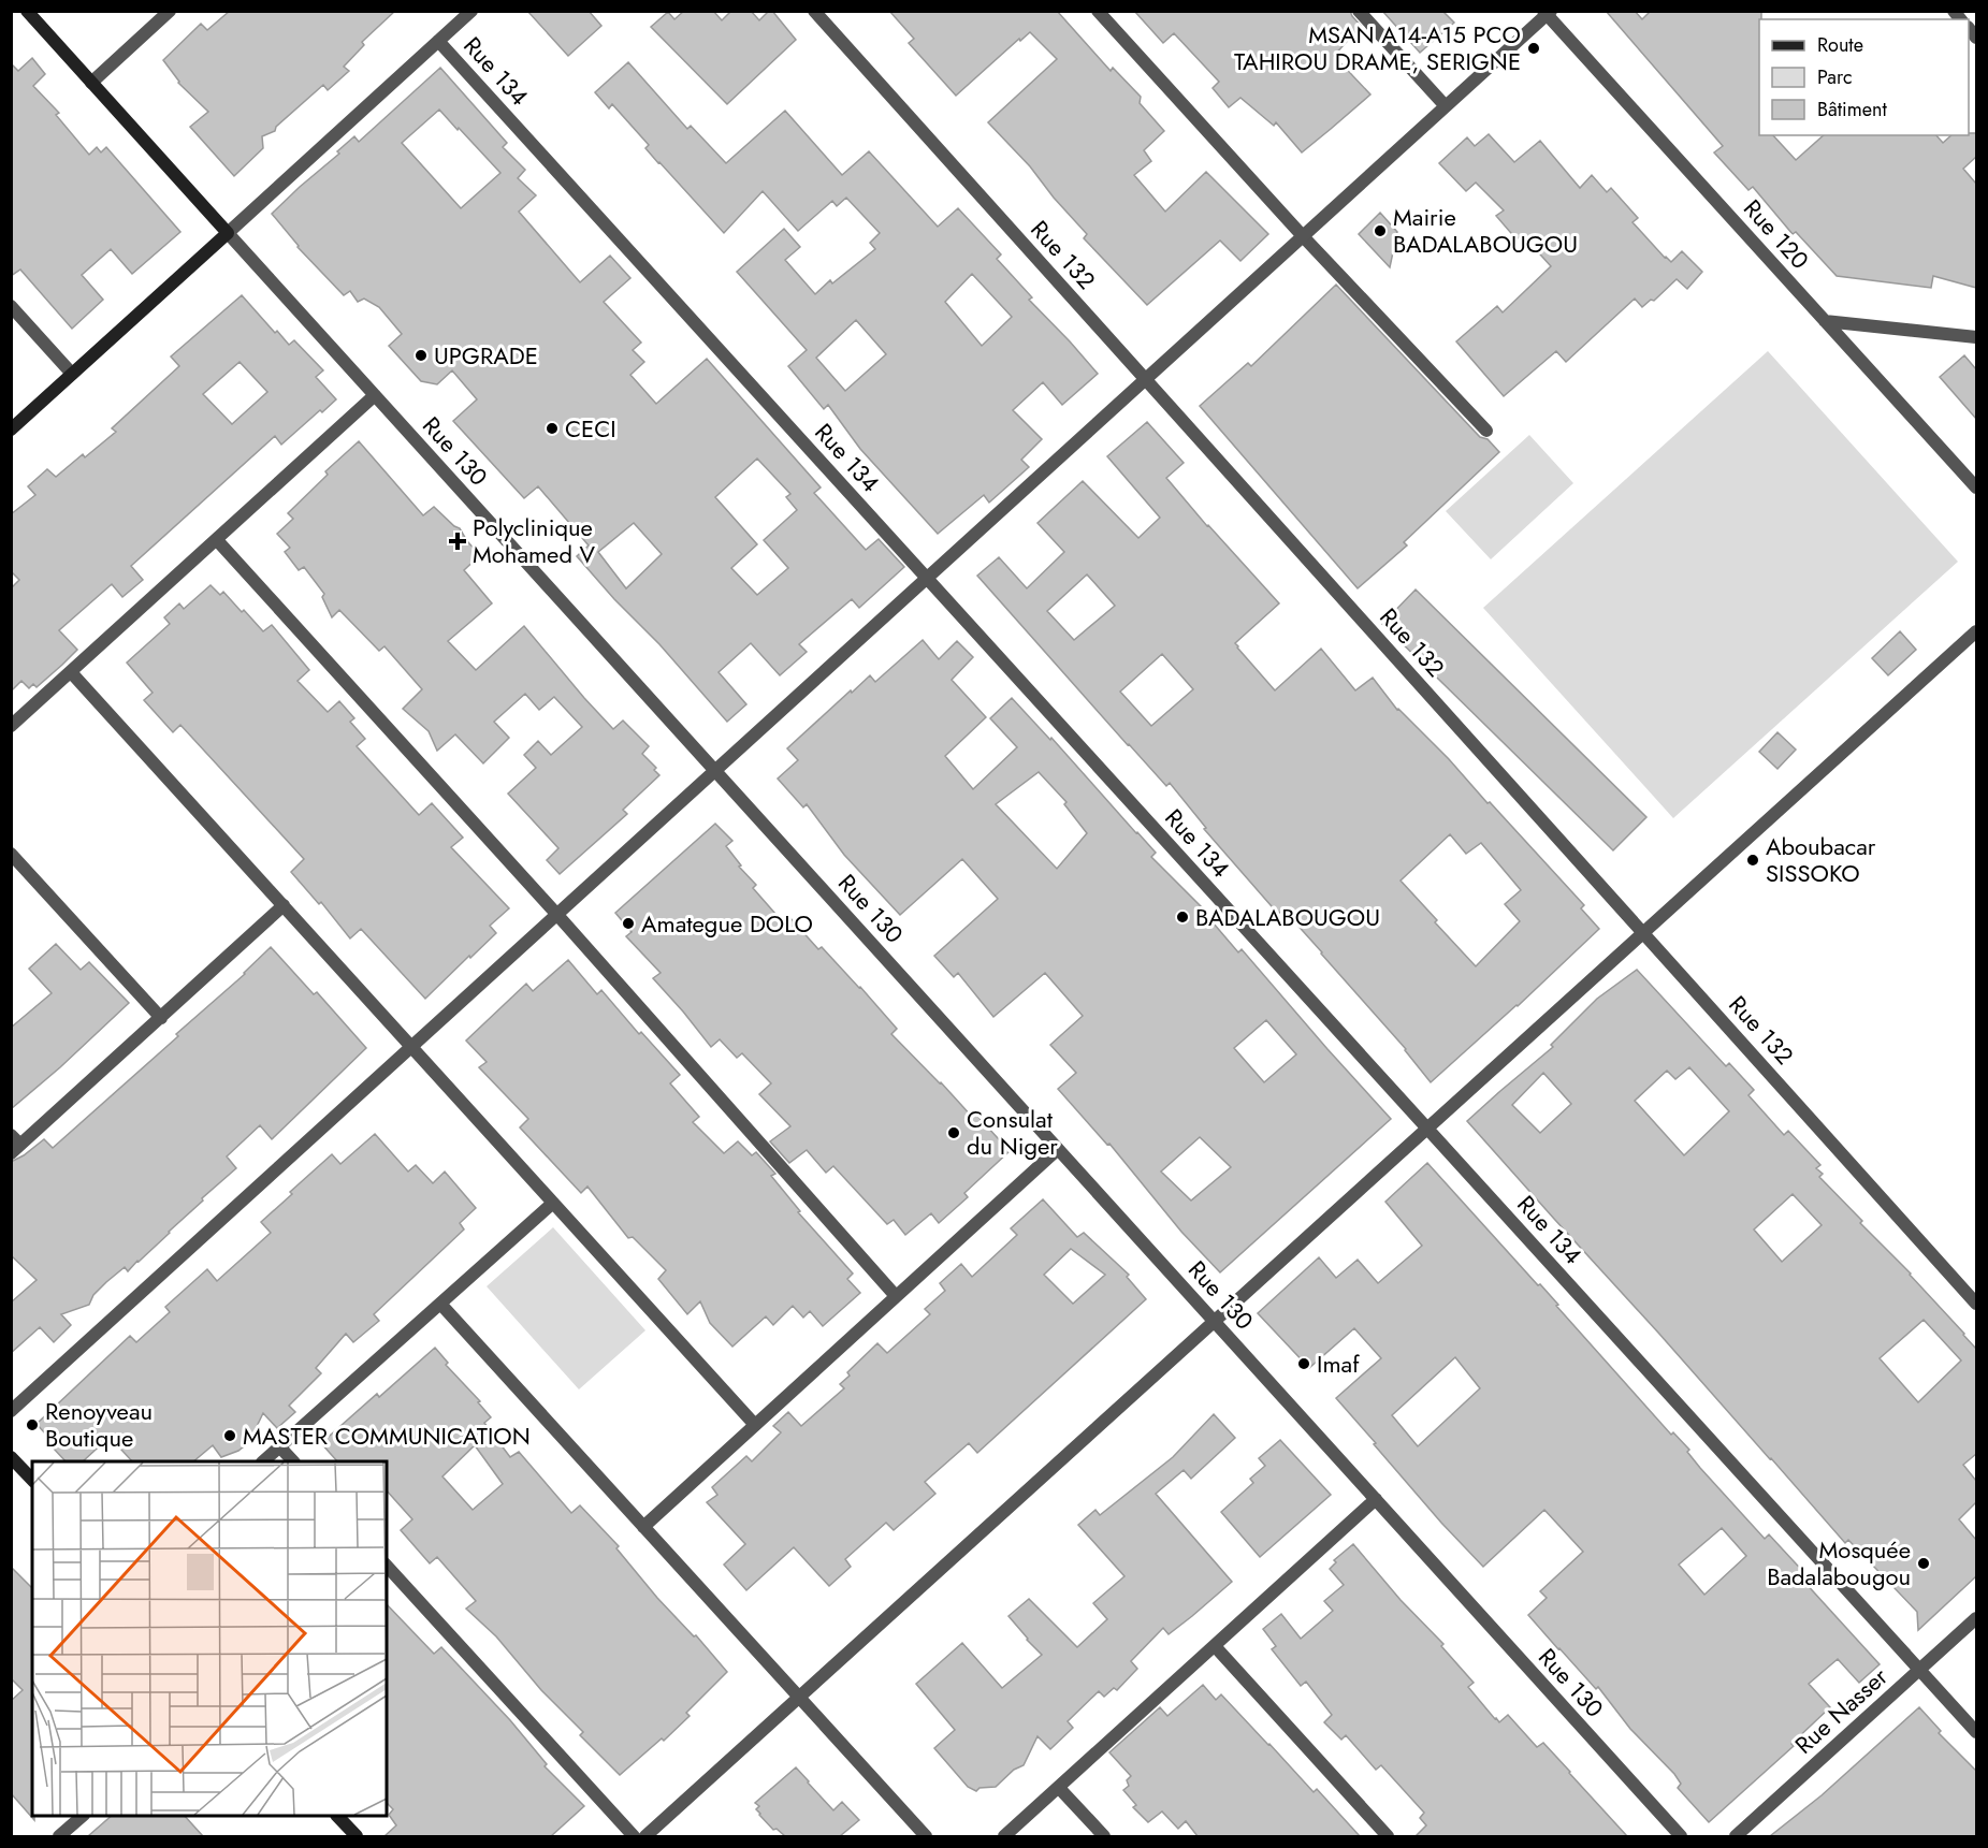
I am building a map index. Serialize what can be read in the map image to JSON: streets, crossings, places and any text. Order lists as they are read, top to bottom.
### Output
{
  "streets": {
    "street": [
      "Rue 134",
      "Rue 120",
      "Rue 132",
      "Rue 130",
      "Rue Nasser"
    ]
  },
  "crossings": [
    ["Rue 134", "Rue Nasser"]
  ],
  "places": {
    "other": [
      "MSAN A14-A15 PCO TAHIROU DRAME, SERIGNE",
      "Mairie BADALABOUGOU",
      "UPGRADE",
      "CECI",
      "Aboubacar SISSOKO",
      "BADALABOUGOU",
      "Amategue DOLO",
      "Consulat du Niger",
      "Imaf",
      "Renoyveau Boutique",
      "MASTER COMMUNICATION",
      "Mosquée Badalabougou"
    ],
    "health": ["Polyclinique Mohamed V"]
  },
  "legend": ["Route", "Parc", "Bâtiment"]
}
